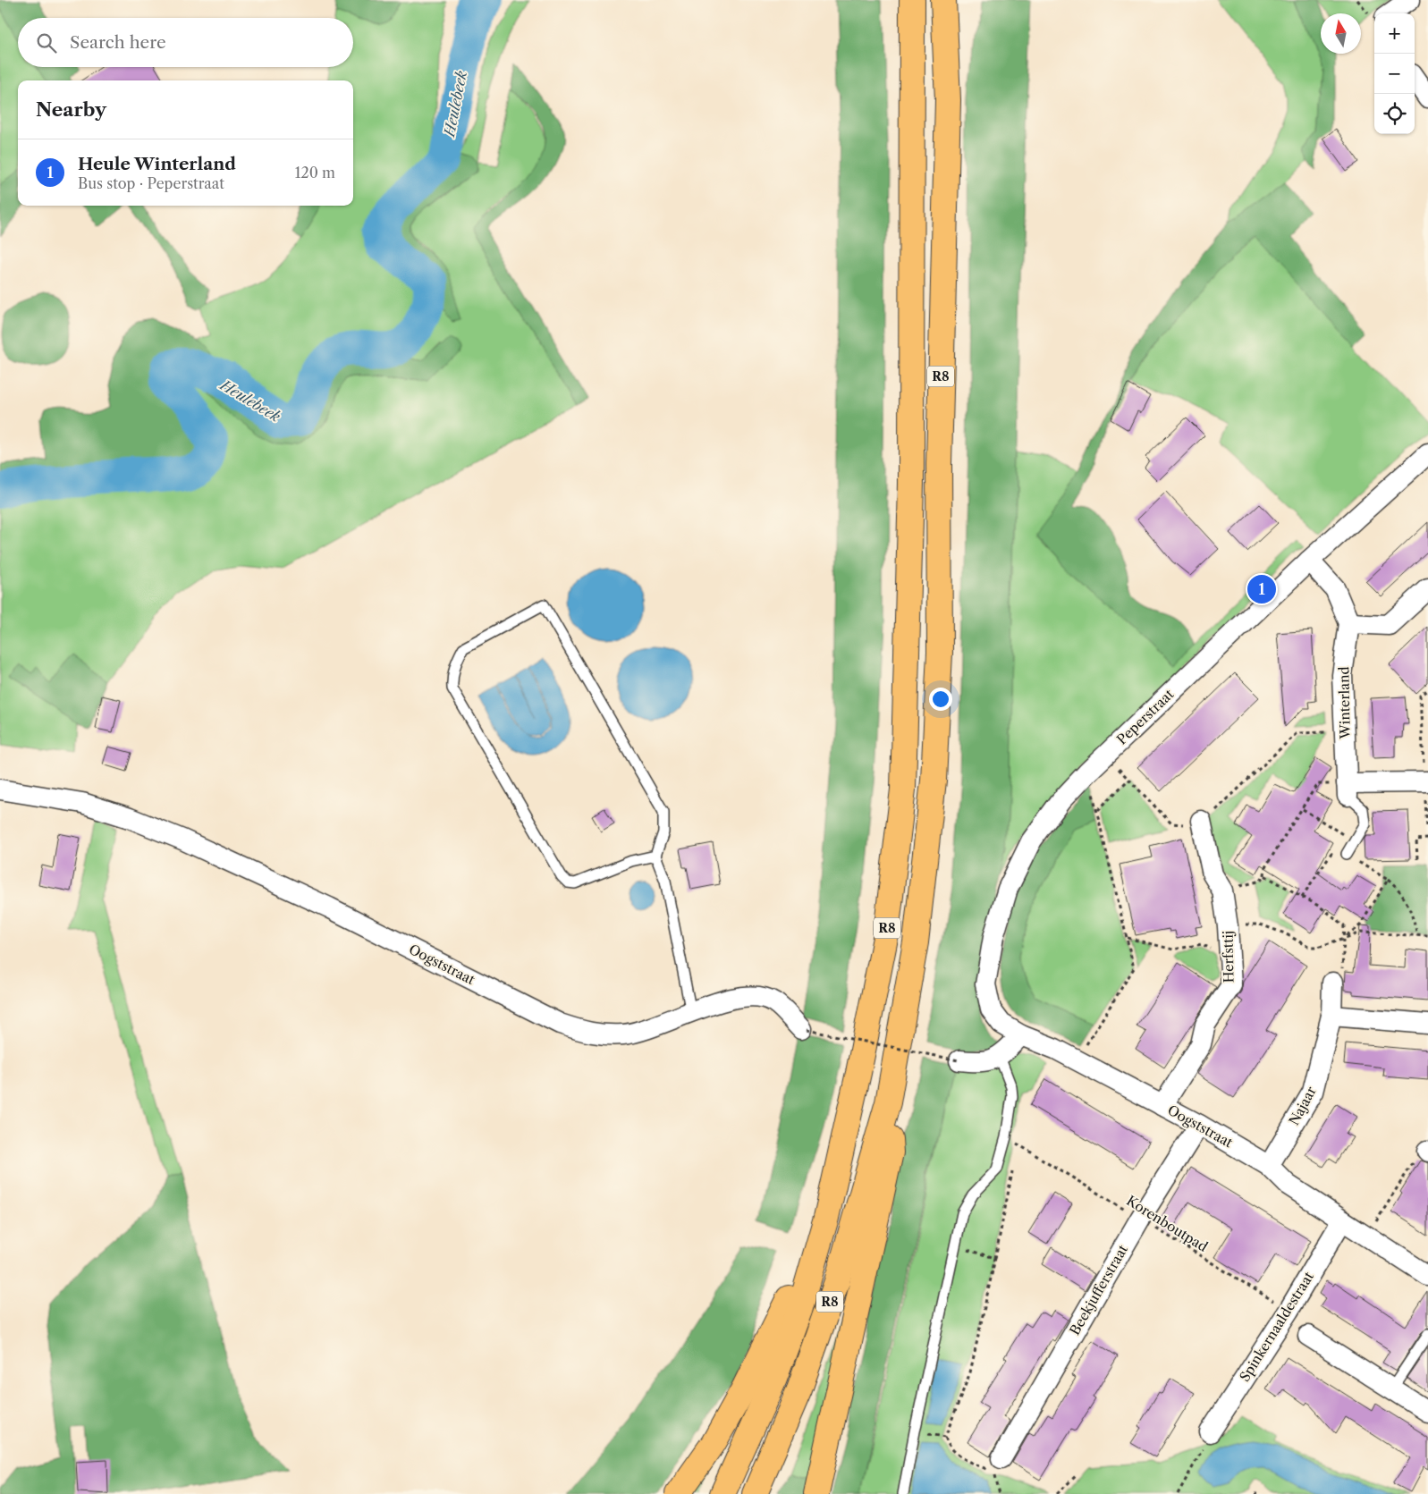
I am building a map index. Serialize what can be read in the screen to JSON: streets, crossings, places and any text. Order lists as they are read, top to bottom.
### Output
{
  "streets": {
    "highway": ["R8"],
    "street": [
      "Winterland",
      "Peperstraat",
      "Herfsttij",
      "Oogststraat",
      "Najaar",
      "Beekjufferstraat",
      "Spinkernaaldestraat"
    ],
    "path": ["Korenboutpad"]
  },
  "crossings": [
    ["Peperstraat", "Oogststraat"],
    ["Herfsttij", "Oogststraat"],
    ["Oogststraat", "Najaar"],
    ["Oogststraat", "Beekjufferstraat"],
    ["Oogststraat", "Spinkernaaldestraat"],
    ["Korenboutpad", "Beekjufferstraat"],
    ["Korenboutpad", "Spinkernaaldestraat"]
  ],
  "water": ["Heulebeek"],
  "north": "top",
  "page": {
    "map_buttons": ["+", "−"],
    "search": "Search here",
    "heading": "Nearby",
    "list": [
      {
        "mark": "1",
        "name": "Heule Winterland",
        "note": "Bus stop · Peperstraat",
        "value": "120 m"
      }
    ],
    "pins": "1"
  }
}
